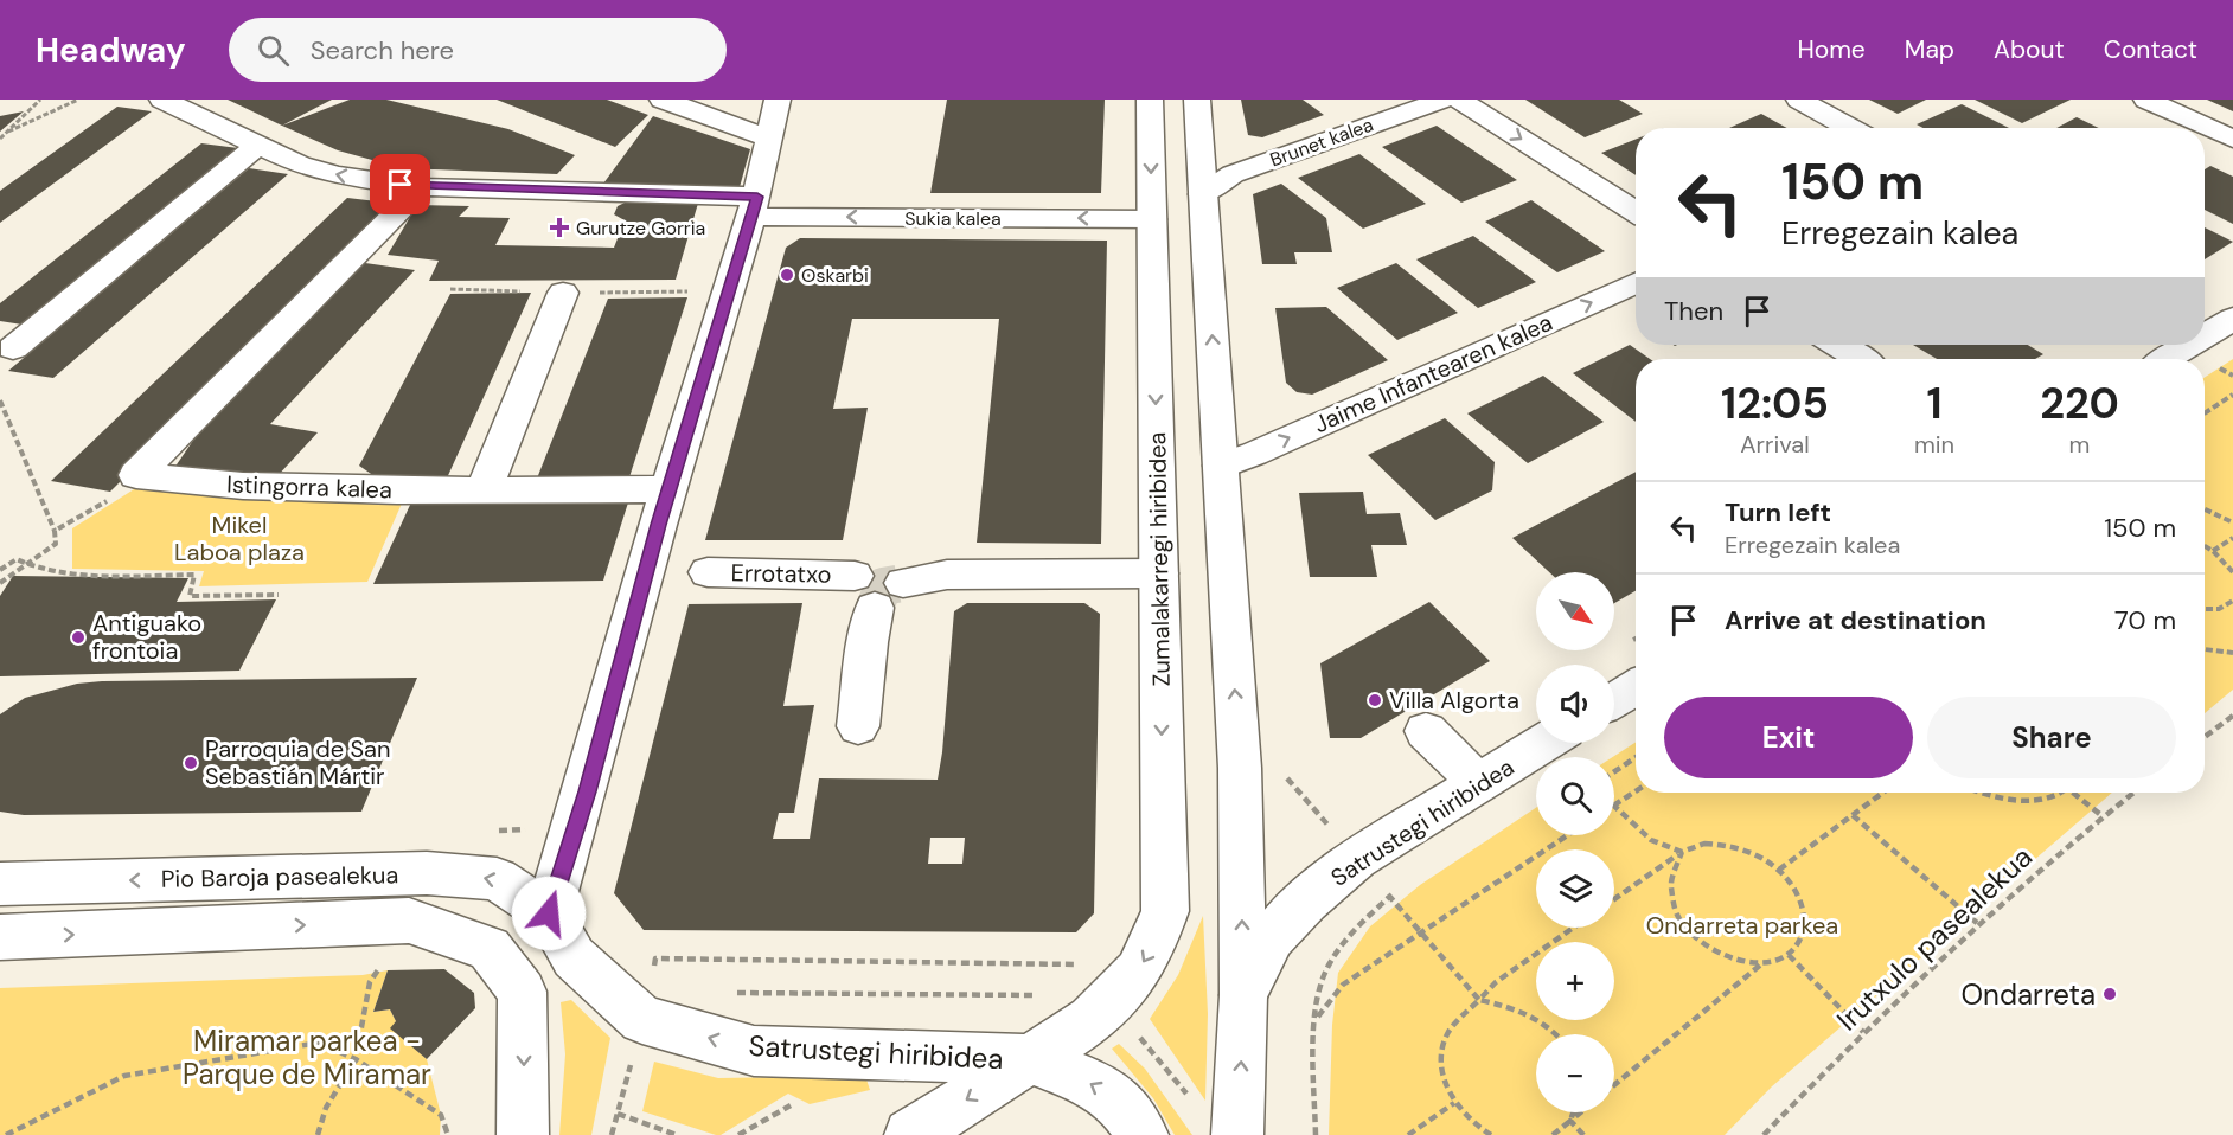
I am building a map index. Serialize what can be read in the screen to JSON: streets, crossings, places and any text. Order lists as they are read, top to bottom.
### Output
{
  "streets": {
    "street": [
      "Brunet kalea",
      "Sukia kalea",
      "Jaime Infantearen kalea",
      "Istingorra kalea",
      "Zumalakarregi hiribidea",
      "Errotatxo",
      "Satrustegi hiribidea",
      "Pio Baroja pasealekua"
    ],
    "path": ["Irutxulo pasealekua"]
  },
  "crossings": [
    ["Sukia kalea", "Zumalakarregi hiribidea"],
    ["Zumalakarregi hiribidea", "Errotatxo"],
    ["Zumalakarregi hiribidea", "Satrustegi hiribidea"],
    ["Satrustegi hiribidea", "Pio Baroja pasealekua"]
  ],
  "one_way": ["Sukia kalea", "Jaime Infantearen kalea", "Satrustegi hiribidea"],
  "parks": ["Mikel Laboa plaza", "Ondarreta parkea", "Miramar parkea - Parque de Miramar"],
  "places": {
    "health": ["Gurutze Gorria"],
    "other": [
      "Oskarbi",
      "Antiguako frontoia",
      "Villa Algorta",
      "Parroquia de San Sebastián Mártir",
      "Ondarreta"
    ]
  },
  "north": "bottom right",
  "page": {
    "header": "Headway",
    "search": "Search here",
    "nav": [
      "Home",
      "Map",
      "About",
      "Contact"
    ],
    "turn": ["150 m", "Erregezain kalea"],
    "then": "Then",
    "eta": [
      "12:05",
      "Arrival",
      "1",
      "min",
      "220",
      "m"
    ],
    "list": [
      {
        "name": "Turn left",
        "note": "Erregezain kalea",
        "value": "150 m"
      },
      {
        "name": "Arrive at destination",
        "value": "70 m"
      }
    ],
    "map_buttons": ["+", "−"],
    "buttons": ["Exit", "Share"]
  }
}
